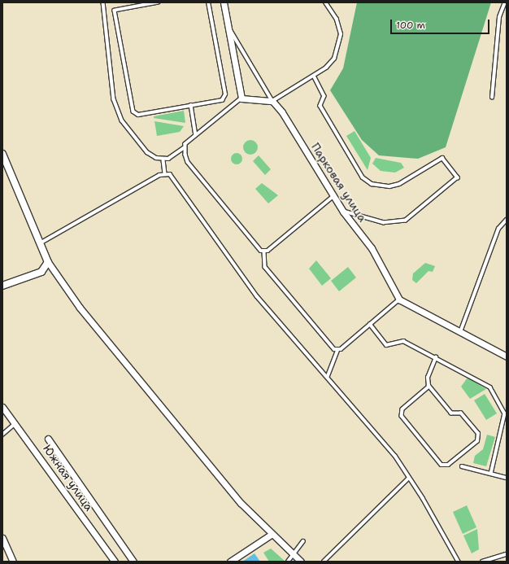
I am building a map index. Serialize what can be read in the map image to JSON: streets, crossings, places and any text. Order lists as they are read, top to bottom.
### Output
{
  "streets": {
    "street": ["Парковая улица", "Южная улица"]
  },
  "scale_bar": "100 m"
}
